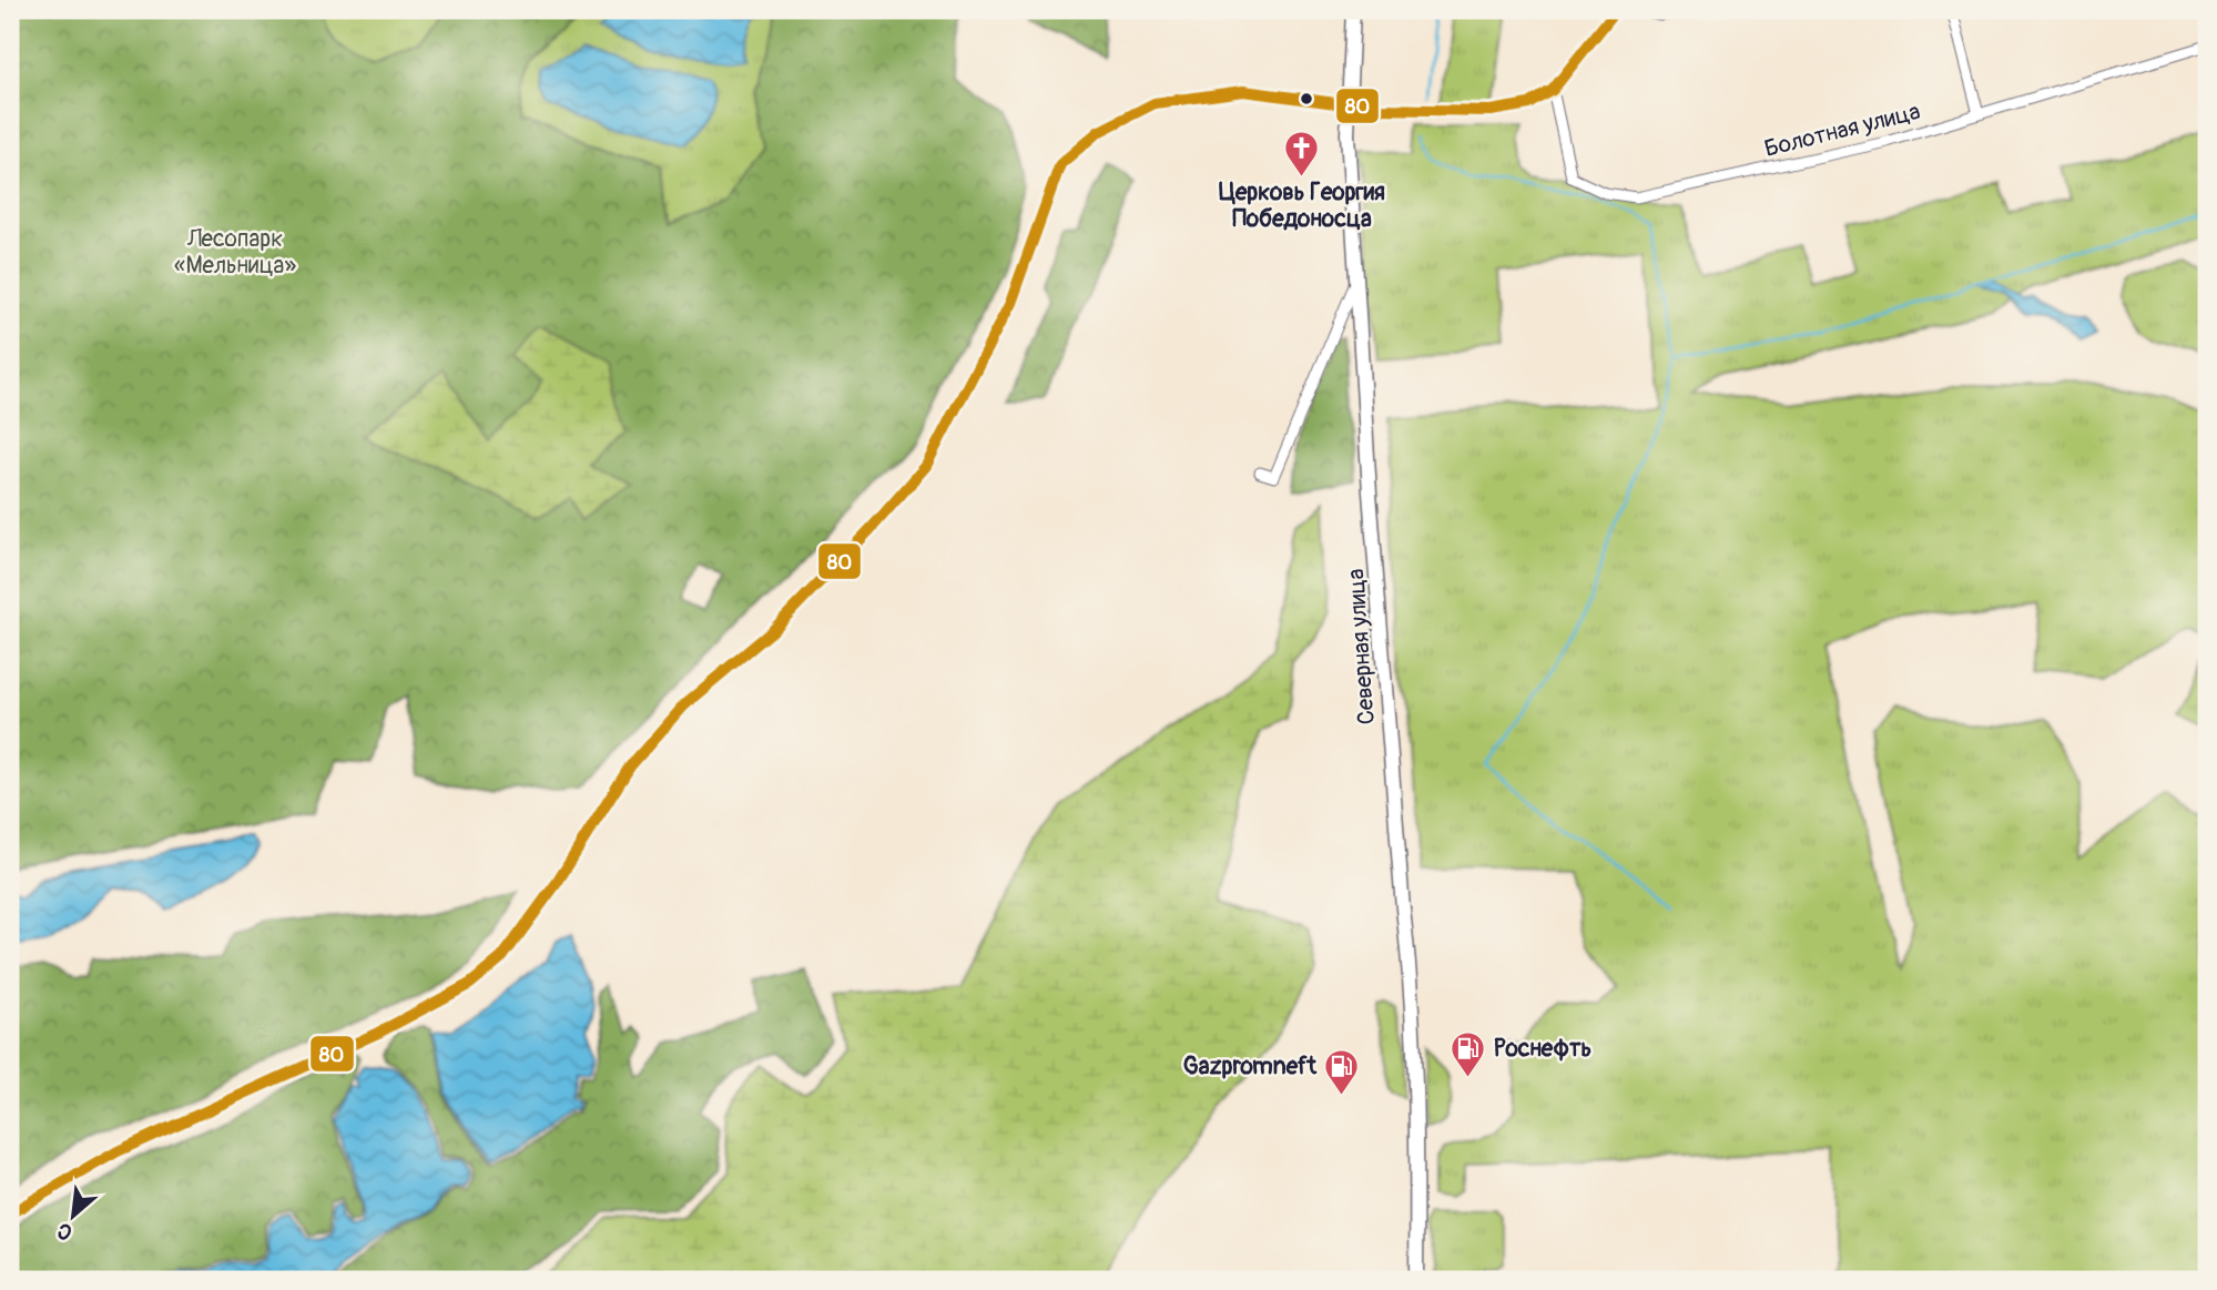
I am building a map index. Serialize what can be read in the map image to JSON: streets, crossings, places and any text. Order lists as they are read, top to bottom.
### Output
{
  "streets": {
    "main road": ["Северная улица"],
    "street": ["Болотная улица"]
  },
  "parks": ["Лесопарк «Мельница»"],
  "places": {
    "church": ["Церковь Георгия Победоносца"],
    "fuel station": ["Роснефть", "Gazpromneft"]
  },
  "lines": ["transit line 80"],
  "north": "bottom left"
}
